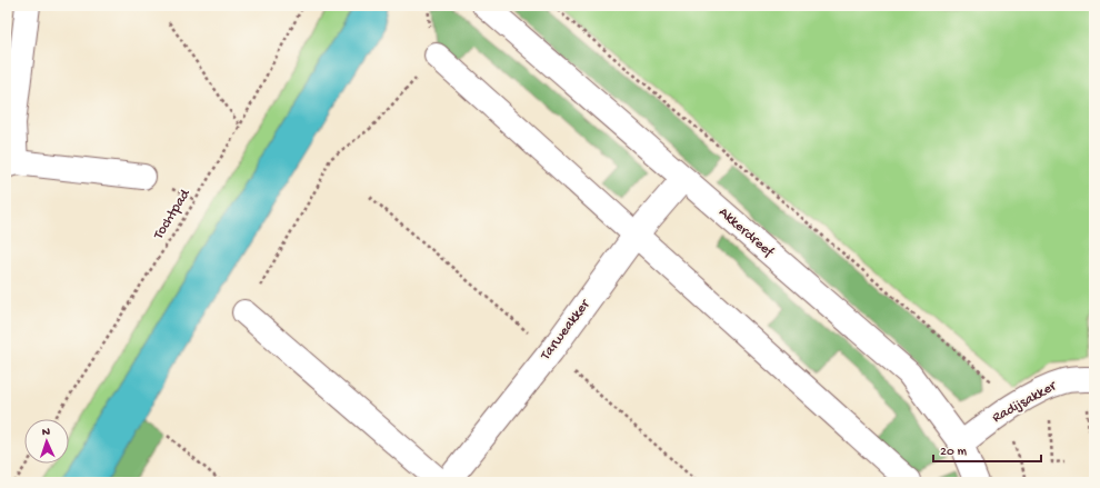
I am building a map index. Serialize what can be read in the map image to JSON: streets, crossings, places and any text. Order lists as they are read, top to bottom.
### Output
{
  "streets": {
    "street": ["Akkerdreef", "Tarweakker", "Radijsakker"],
    "path": ["Tochtpad"]
  },
  "crossings": [
    ["Akkerdreef", "Tarweakker"],
    ["Akkerdreef", "Radijsakker"]
  ],
  "scale_bar": "20 m",
  "north": "top"
}
